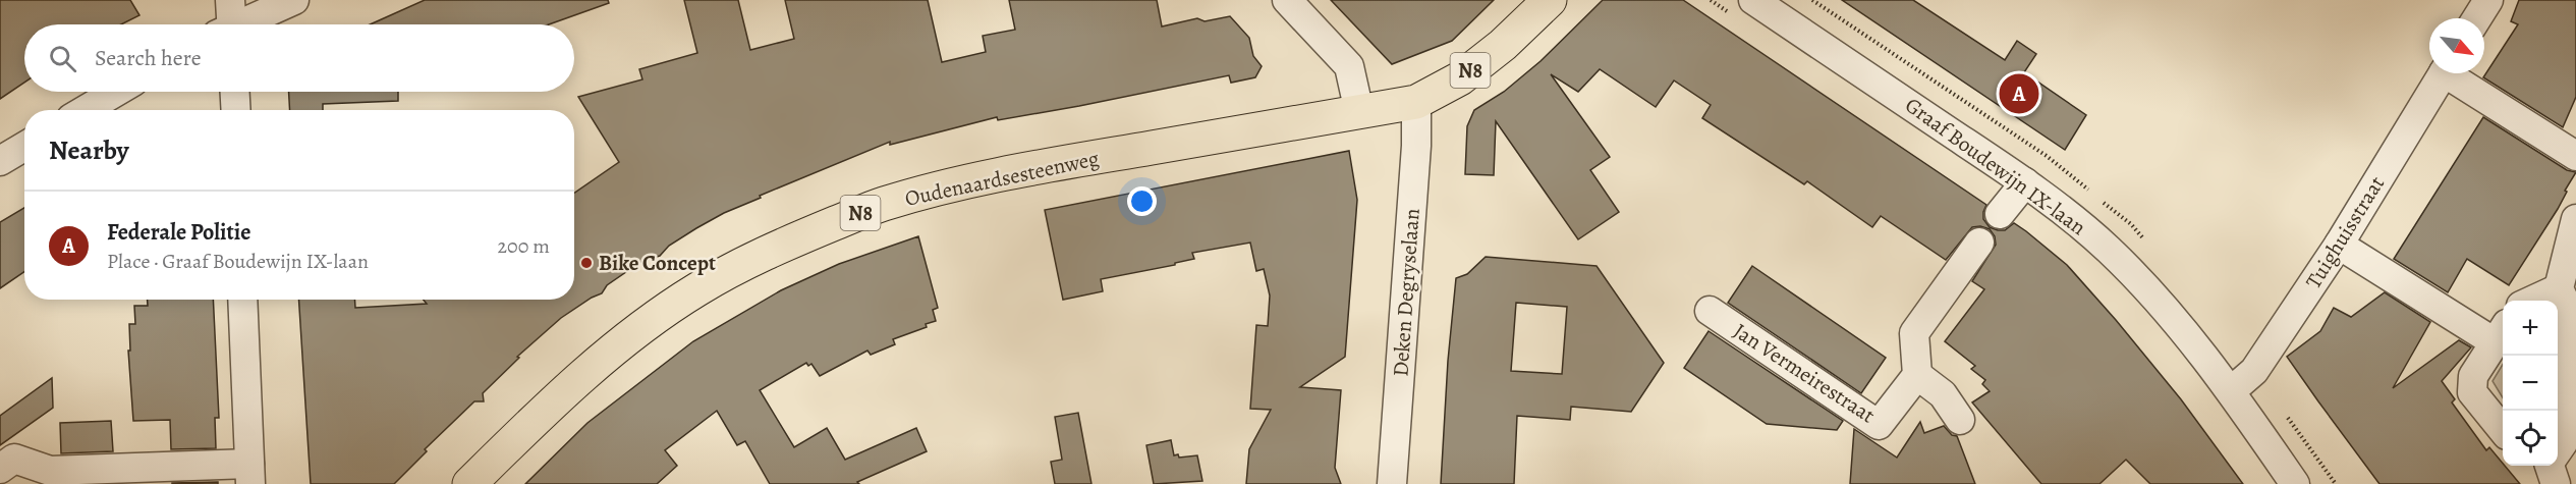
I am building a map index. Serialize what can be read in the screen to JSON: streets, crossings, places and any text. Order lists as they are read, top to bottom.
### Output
{
  "streets": {
    "main road": ["N8", "Oudenaardsesteenweg"],
    "street": [
      "Graaf Boudewijn IX-laan",
      "Tuighuisstraat",
      "Deken Degryselaan",
      "Jan Vermeirestraat"
    ]
  },
  "crossings": [
    ["Graaf Boudewijn IX-laan", "Tuighuisstraat"],
    ["Oudenaardsesteenweg", "Deken Degryselaan"]
  ],
  "places": ["Bike Concept"],
  "north": "bottom right",
  "page": {
    "search": "Search here",
    "pins": "A",
    "heading": "Nearby",
    "list": [
      {
        "mark": "A",
        "name": "Federale Politie",
        "note": "Place · Graaf Boudewijn IX-laan",
        "value": "200 m"
      }
    ],
    "map_buttons": ["+", "−"]
  }
}
